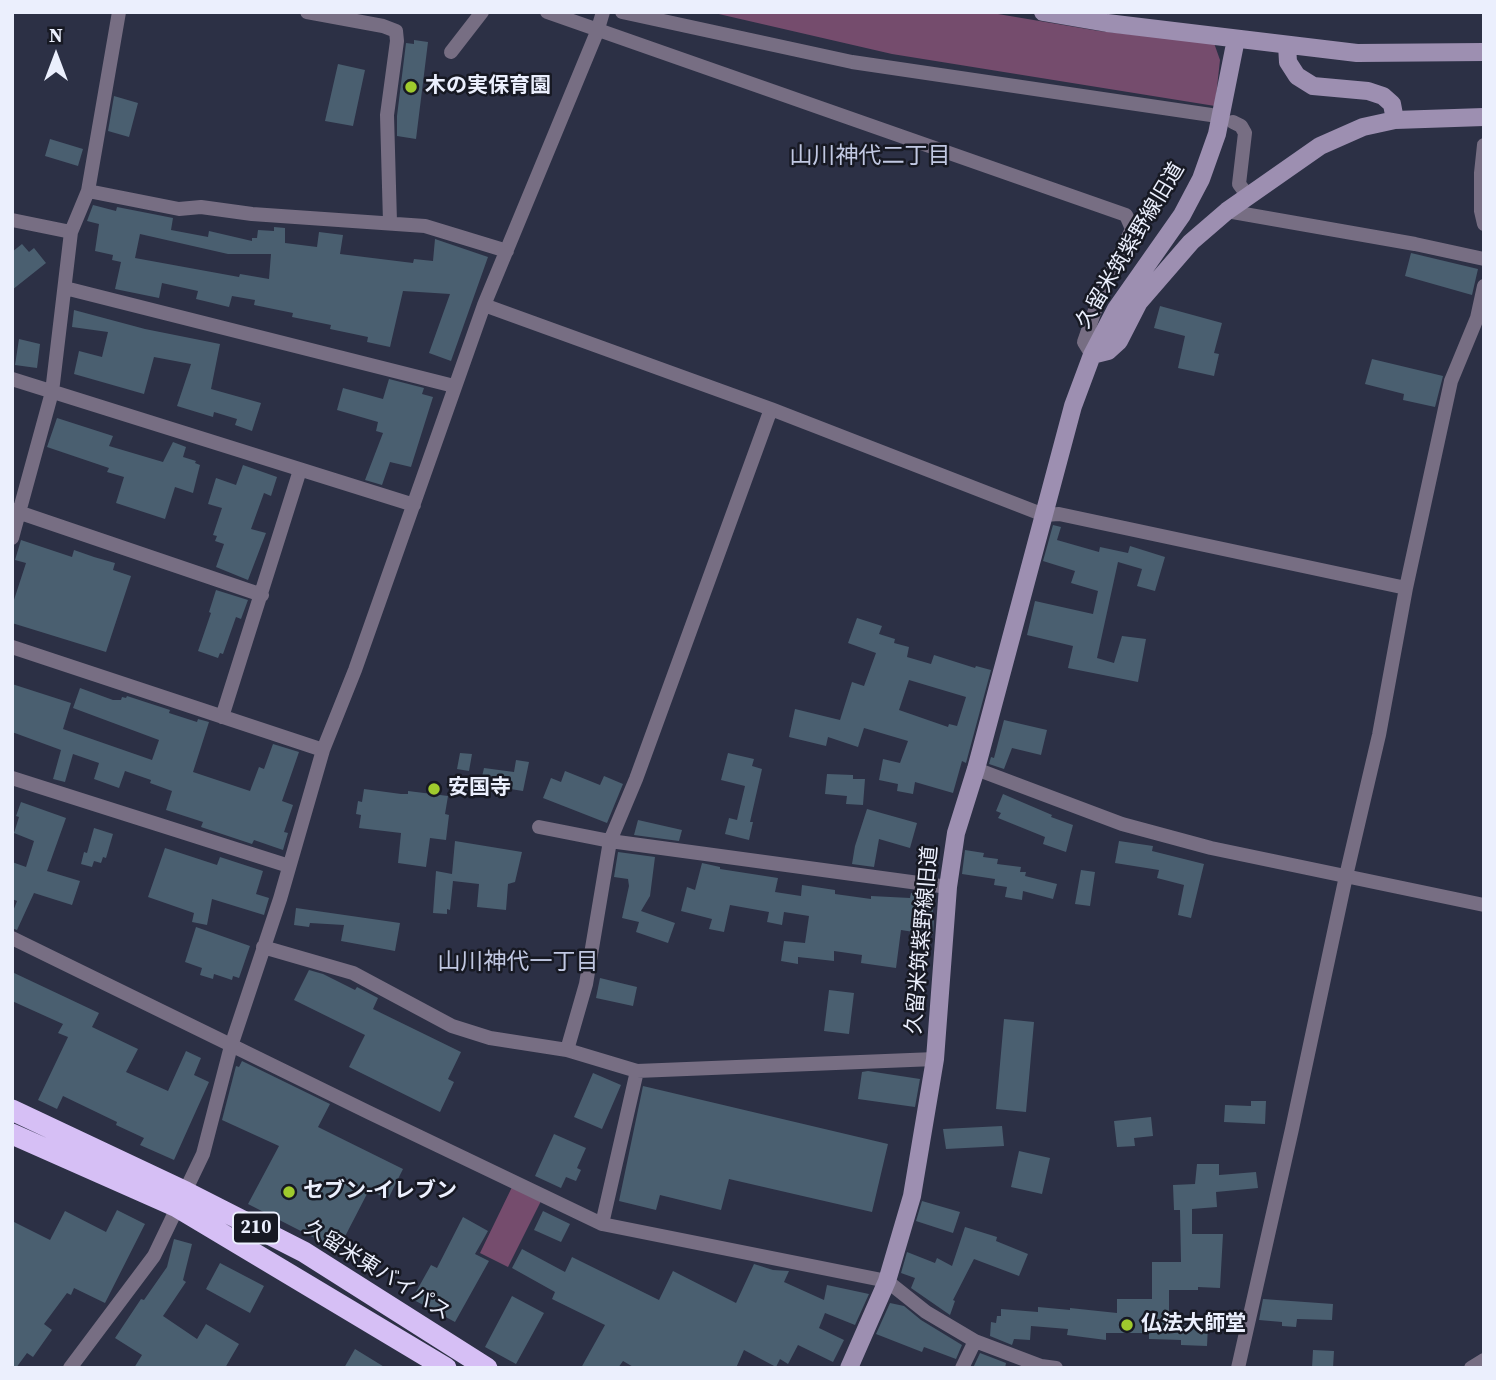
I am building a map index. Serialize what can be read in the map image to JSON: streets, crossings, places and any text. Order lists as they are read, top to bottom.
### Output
{
  "streets": {
    "highway": ["210", "久留米東バイパス"],
    "street": ["久留米筑紫野線旧道"]
  },
  "districts": ["山川神代二丁目", "山川神代一丁目"],
  "places": [
    "木の実保育園",
    "安国寺",
    "セブン-イレブン",
    "仏法大師堂"
  ],
  "north": "top"
}
